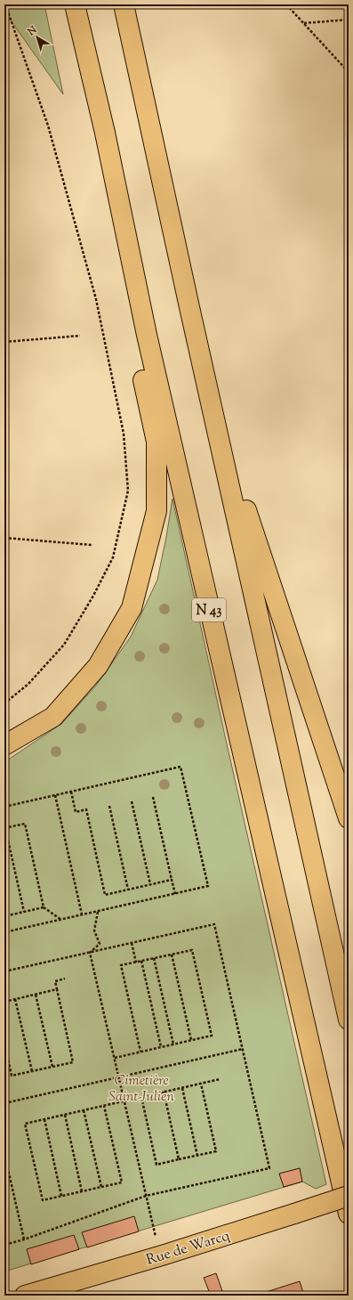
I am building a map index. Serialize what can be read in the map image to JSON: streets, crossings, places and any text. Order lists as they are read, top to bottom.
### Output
{
  "streets": {
    "main road": ["N 43", "Rue de Warcq"]
  },
  "parks": ["Cimetière Saint-Julien"],
  "north": "top left"
}
